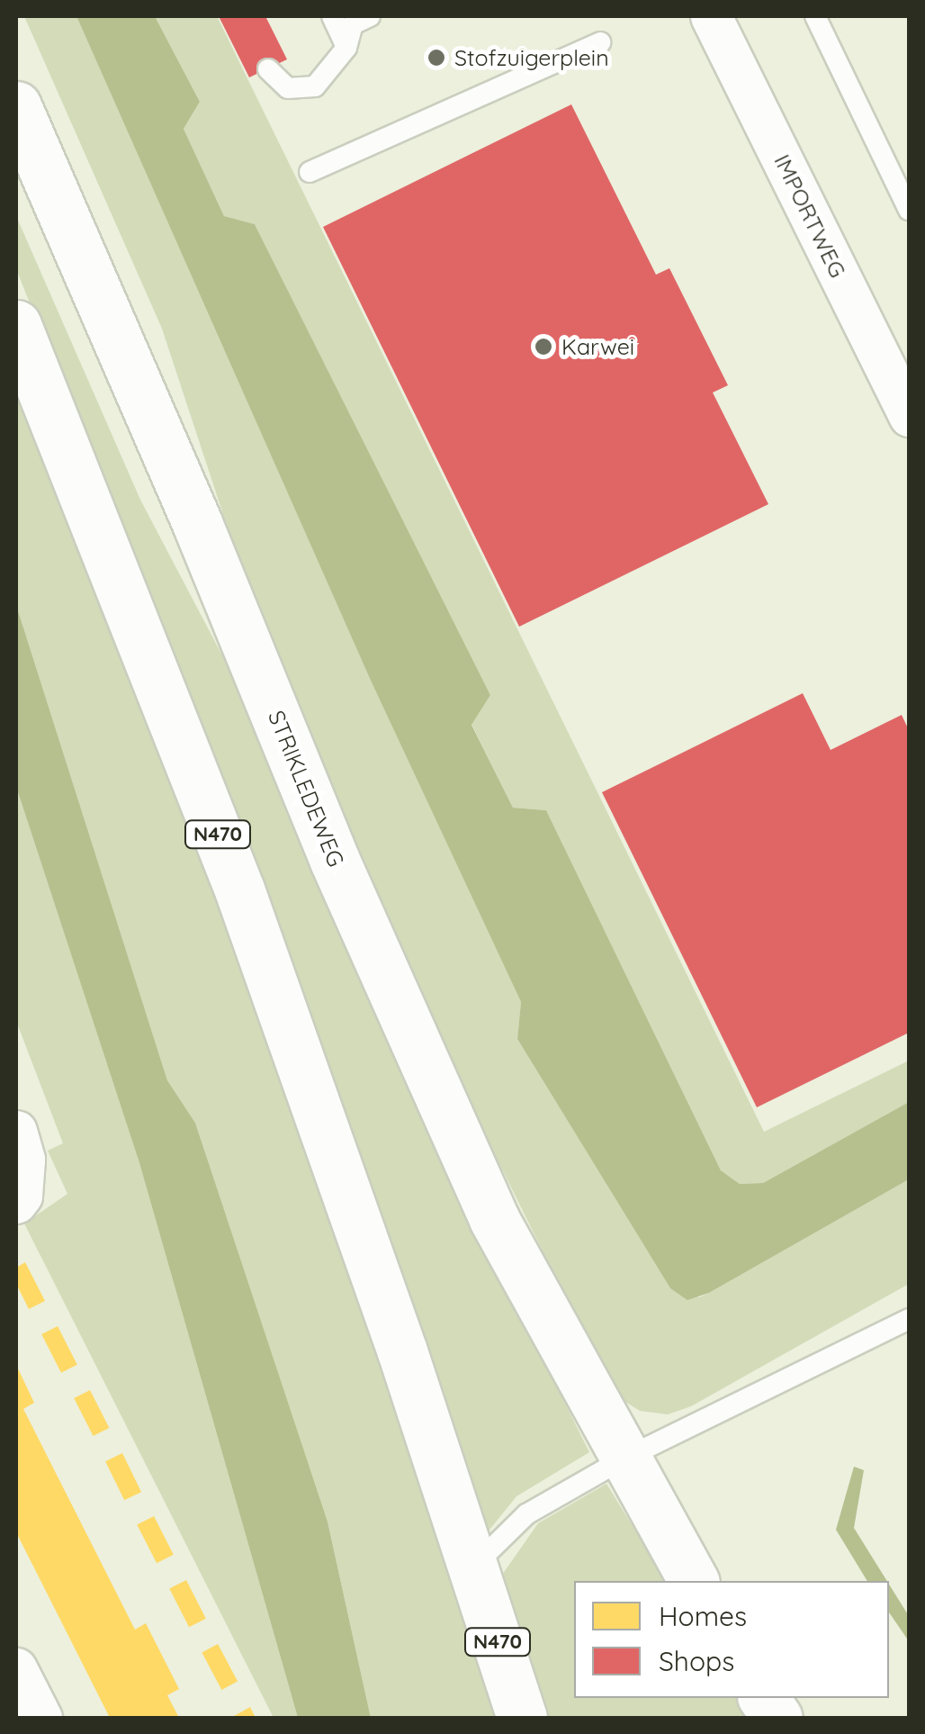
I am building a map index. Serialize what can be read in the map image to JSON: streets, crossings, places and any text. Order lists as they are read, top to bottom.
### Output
{
  "streets": {
    "main road": ["STRIKLEDEWEG", "N470"],
    "street": ["IMPORTWEG"]
  },
  "places": ["Stofzuigerplein", "Karwei"],
  "legend": ["Homes", "Shops"]
}
